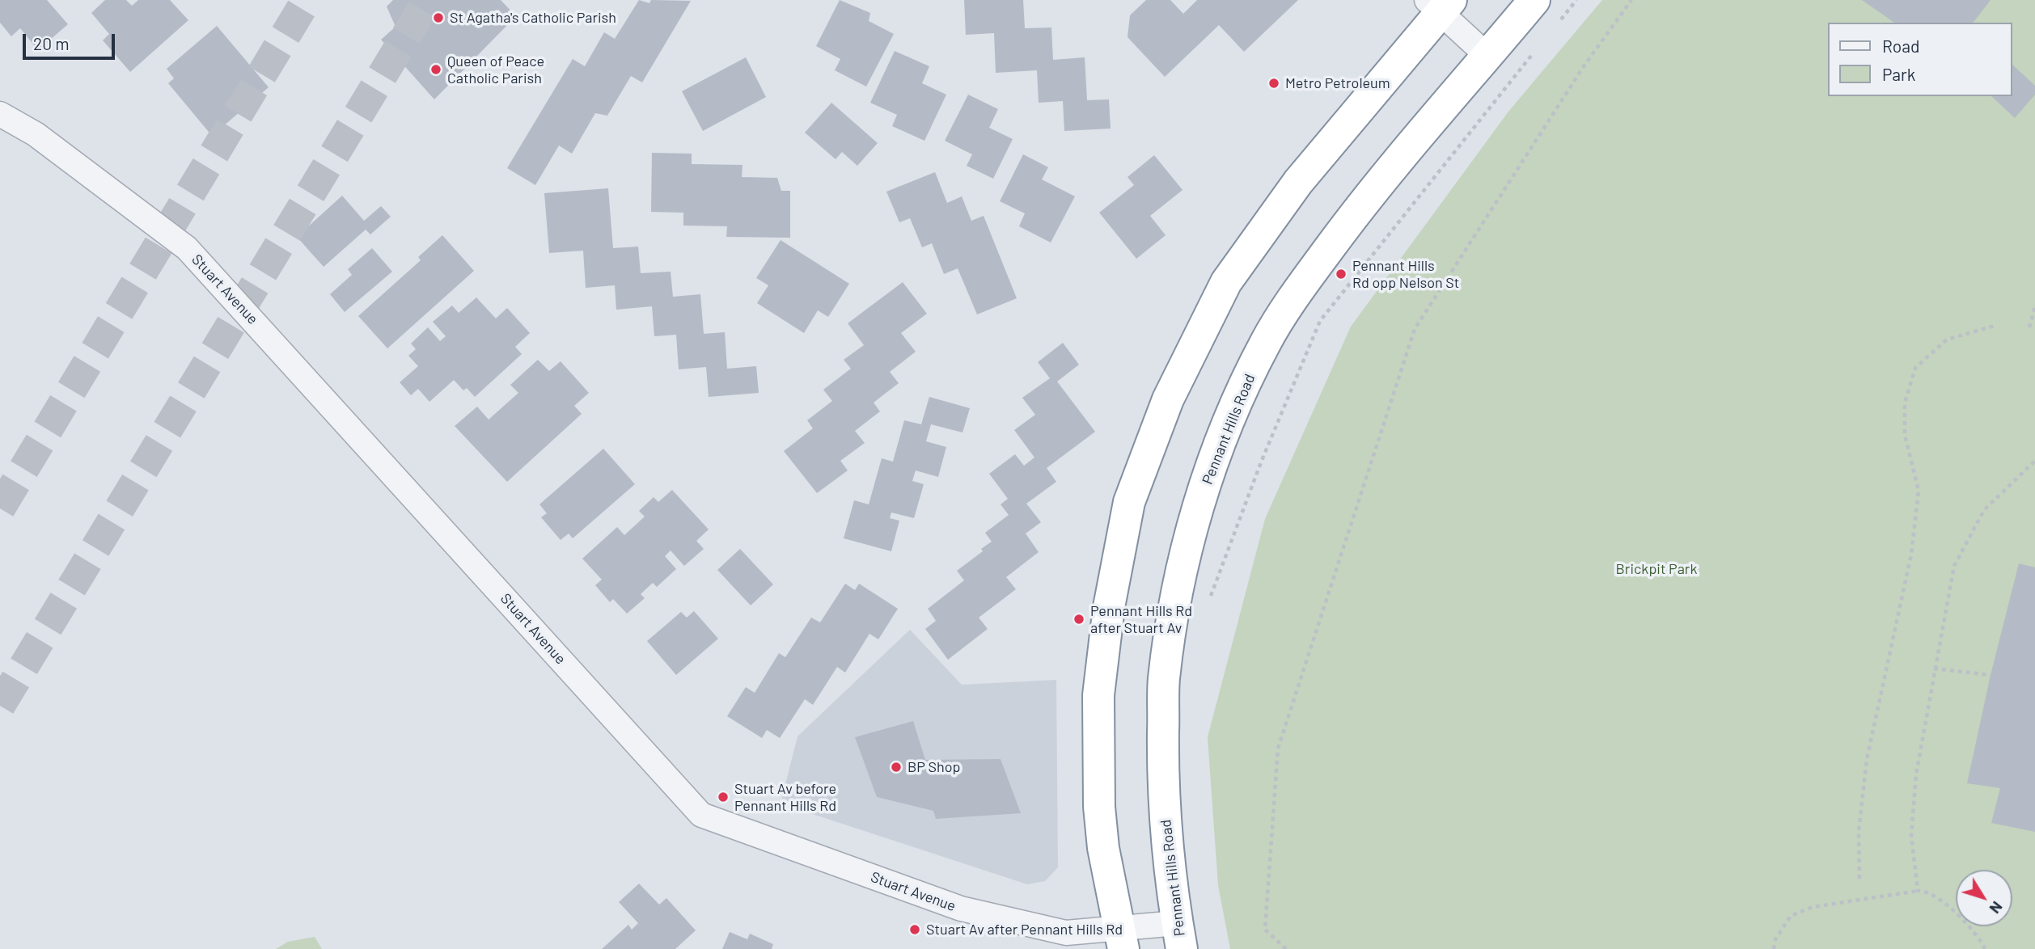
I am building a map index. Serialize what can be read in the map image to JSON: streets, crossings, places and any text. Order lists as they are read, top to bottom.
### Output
{
  "streets": {
    "highway": ["Pennant Hills Road"],
    "street": ["Stuart Avenue"]
  },
  "crossings": [
    ["Stuart Avenue", "Pennant Hills Road"]
  ],
  "parks": ["Brickpit Park"],
  "places": [
    "St Agatha's Catholic Parish",
    "Queen of Peace Catholic Parish",
    "Metro Petroleum",
    "Pennant Hills Rd opp Nelson St",
    "Pennant Hills Rd after Stuart Av",
    "BP Shop",
    "Stuart Av before Pennant Hills Rd",
    "Stuart Av after Pennant Hills Rd"
  ],
  "legend": ["Road", "Park"],
  "scale_bar": "20 m",
  "north": "bottom right"
}
